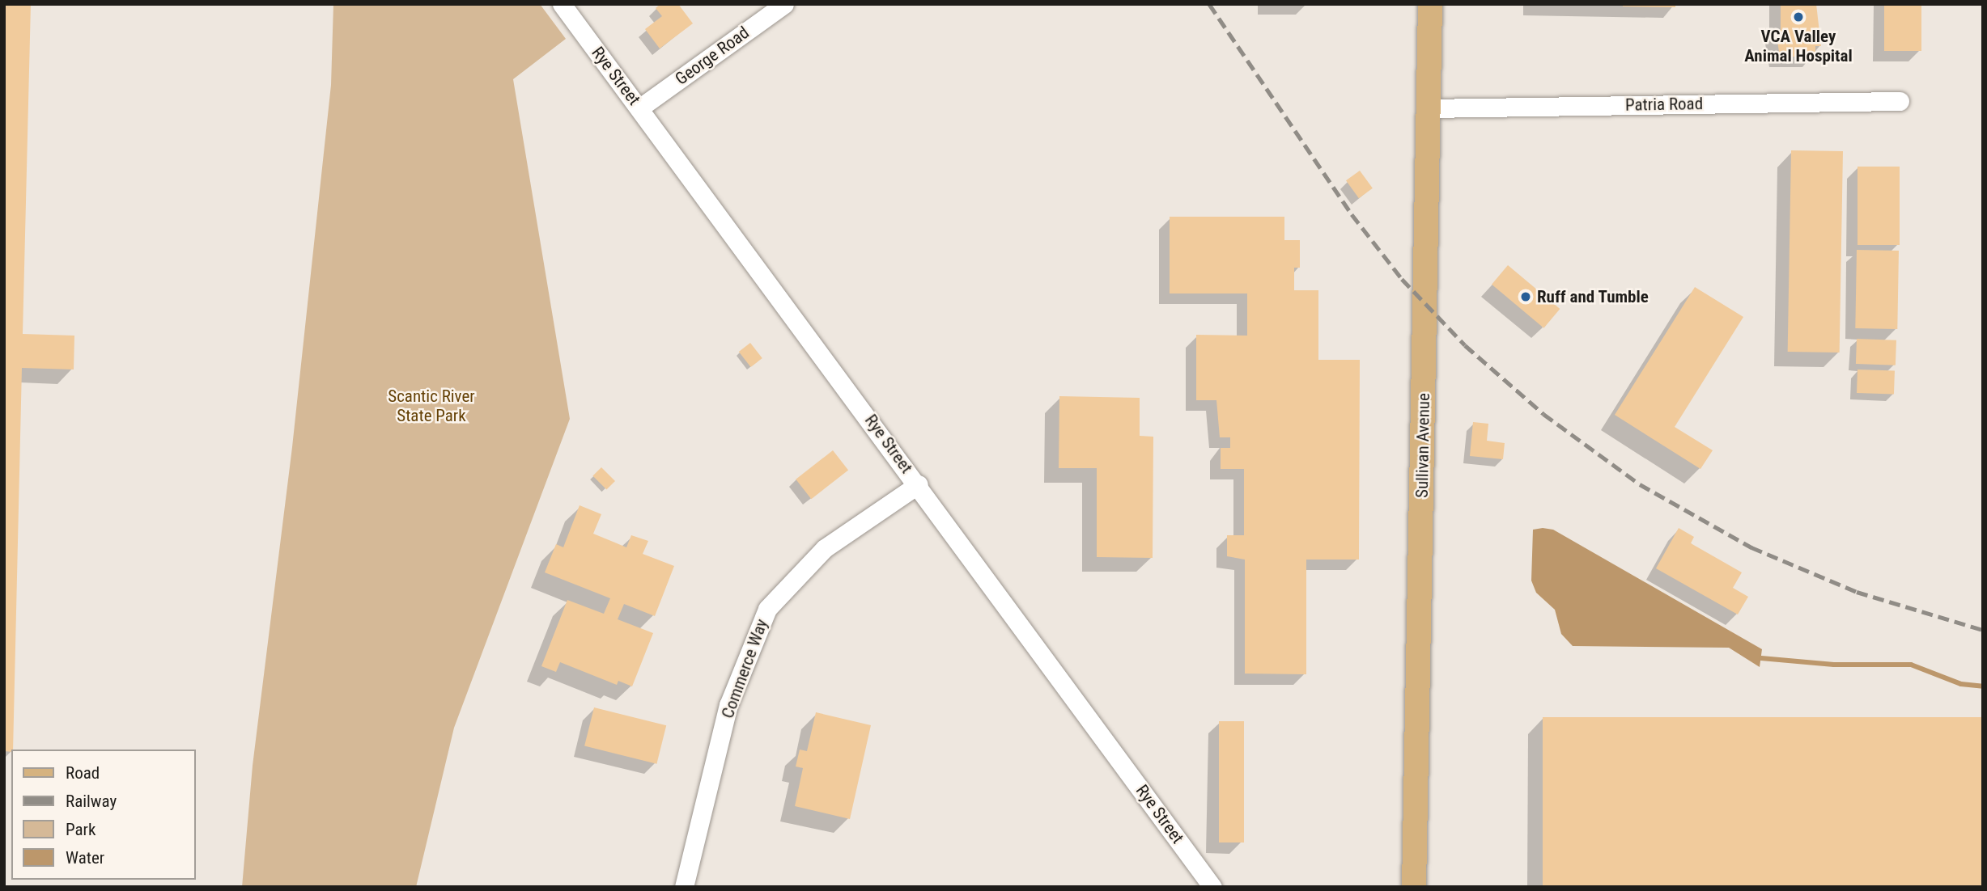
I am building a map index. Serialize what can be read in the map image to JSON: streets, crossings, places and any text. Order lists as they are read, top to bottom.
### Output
{
  "streets": {
    "main road": ["Sullivan Avenue"],
    "street": [
      "George Road",
      "Rye Street",
      "Patria Road",
      "Commerce Way"
    ]
  },
  "crossings": [
    ["George Road", "Rye Street"],
    ["Rye Street", "Commerce Way"],
    ["Patria Road", "Sullivan Avenue"]
  ],
  "parks": ["Scantic River State Park"],
  "places": ["VCA Valley Animal Hospital", "Ruff and Tumble"],
  "legend": [
    "Road",
    "Railway",
    "Park",
    "Water"
  ]
}
